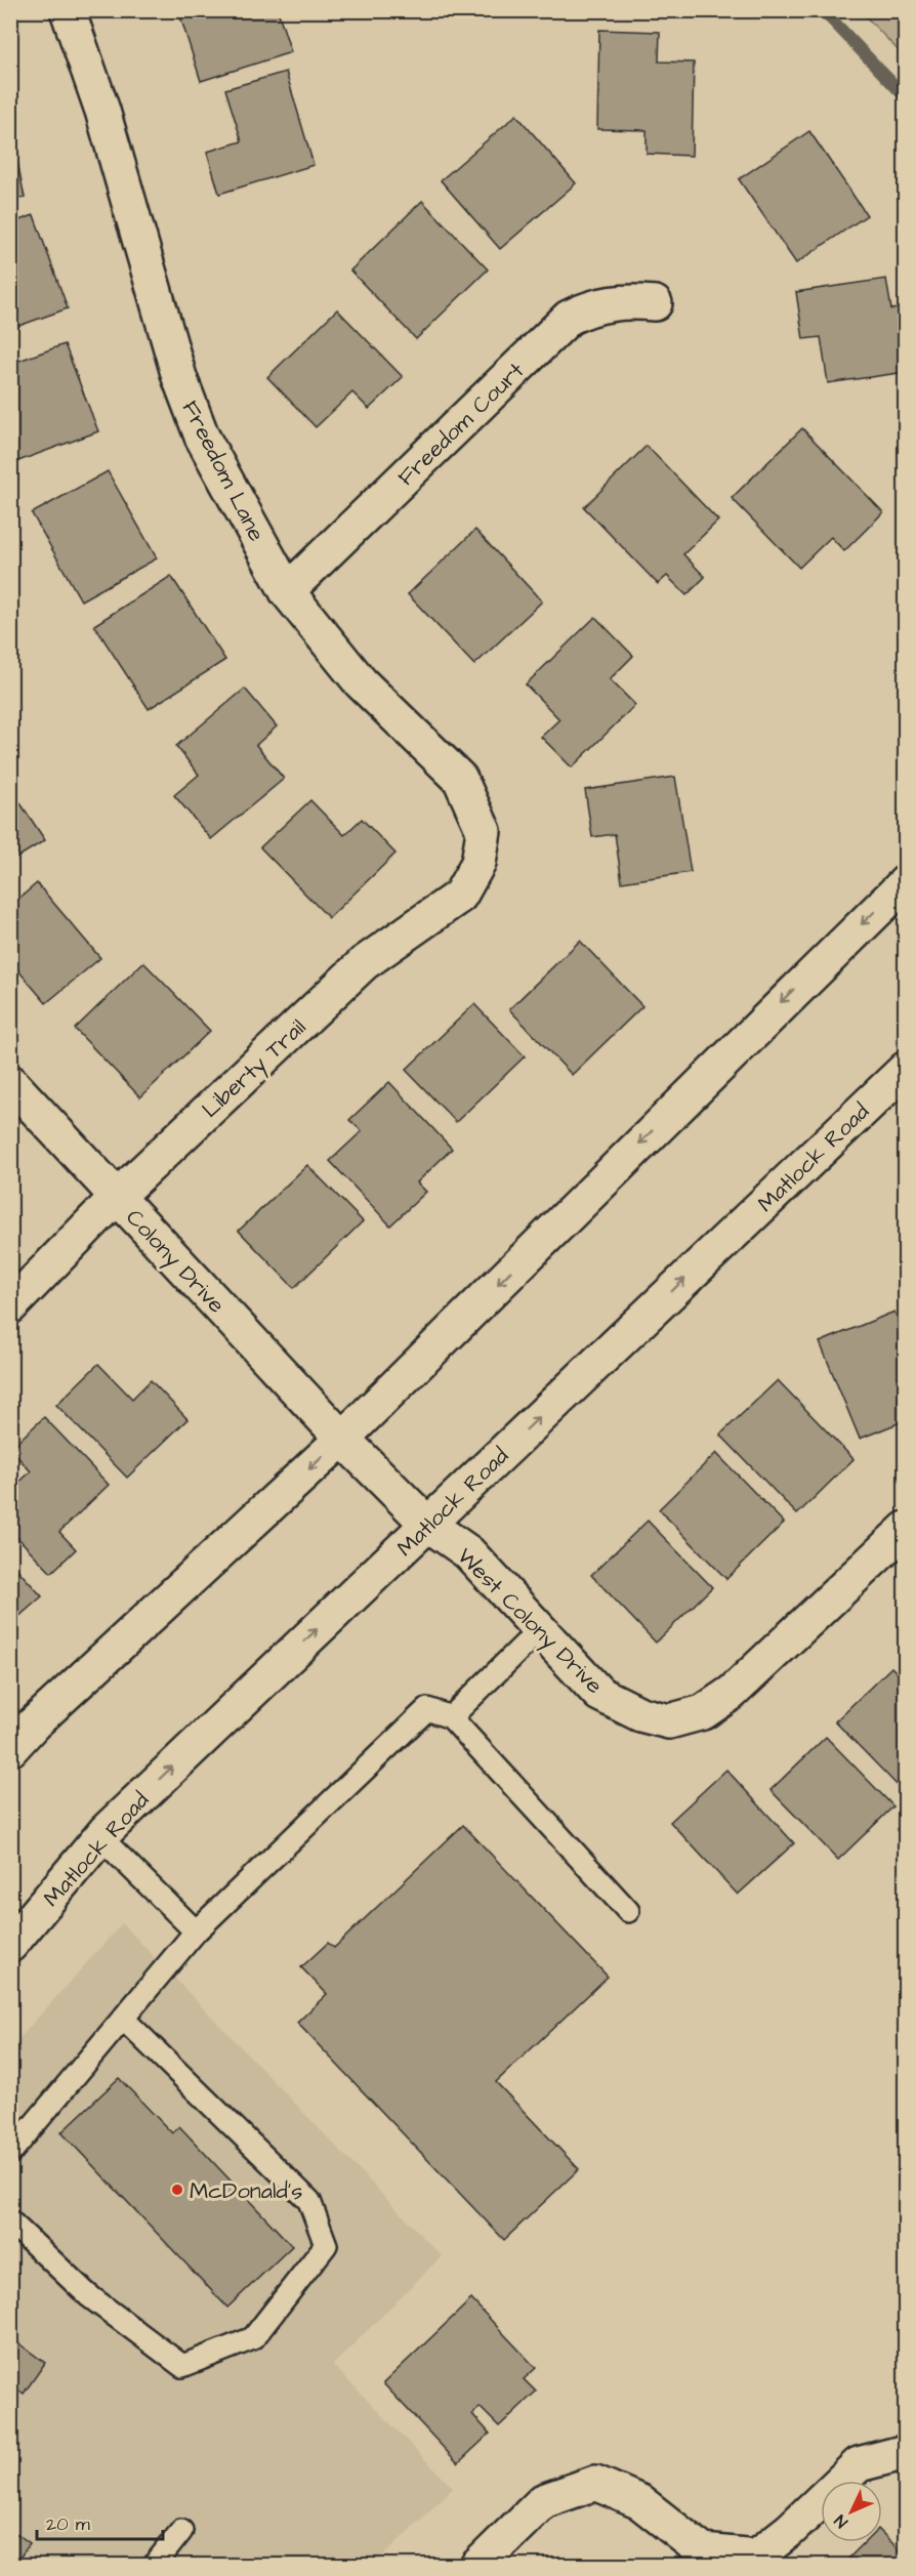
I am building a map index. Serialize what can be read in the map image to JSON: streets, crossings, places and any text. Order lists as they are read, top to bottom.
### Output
{
  "streets": {
    "street": [
      "Freedom Court",
      "Freedom Lane",
      "Liberty Trail",
      "Matlock Road",
      "Colony Drive",
      "West Colony Drive"
    ]
  },
  "crossings": [
    ["Freedom Court", "Freedom Lane"],
    ["Freedom Lane", "Liberty Trail"],
    ["Liberty Trail", "Colony Drive"],
    ["Matlock Road", "West Colony Drive"],
    ["Colony Drive", "West Colony Drive"]
  ],
  "places": ["McDonald's"],
  "scale_bar": "20 m",
  "north": "bottom left"
}
